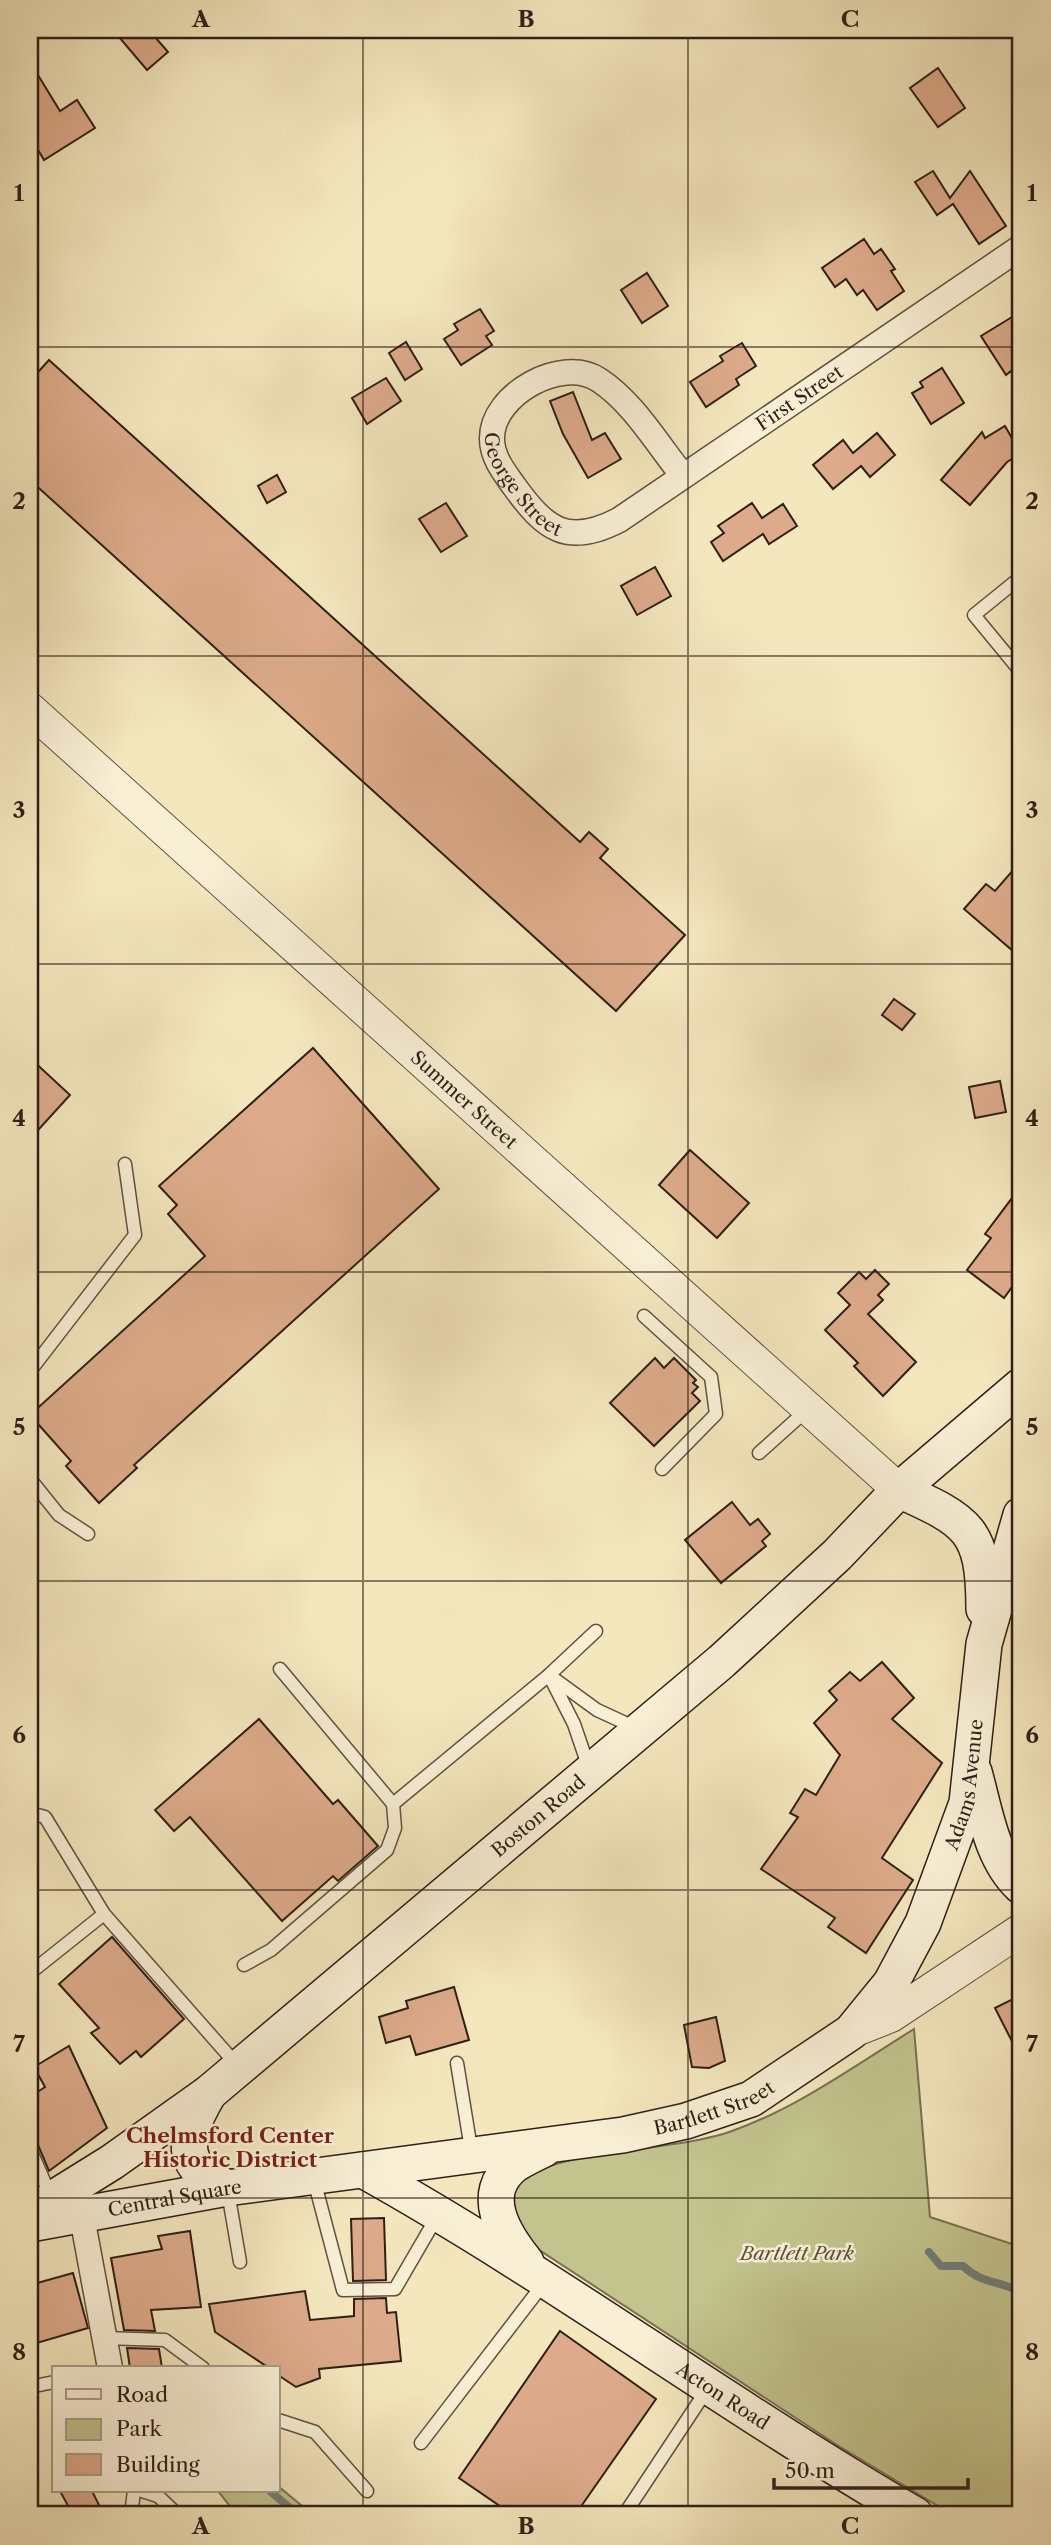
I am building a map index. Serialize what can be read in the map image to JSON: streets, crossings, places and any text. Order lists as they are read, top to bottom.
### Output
{
  "streets": {
    "main road": [
      "Adams Avenue",
      "Boston Road",
      "Bartlett Street",
      "Central Square",
      "Acton Road"
    ],
    "street": ["First Street", "George Street", "Summer Street"]
  },
  "crossings": [
    ["First Street", "George Street"],
    ["Summer Street", "Boston Road"],
    ["Adams Avenue", "Bartlett Street"],
    ["Boston Road", "Central Square"],
    ["Bartlett Street", "Central Square"],
    ["Bartlett Street", "Acton Road"],
    ["Central Square", "Acton Road"]
  ],
  "districts": ["Chelmsford Center Historic District"],
  "parks": ["Bartlett Park"],
  "legend": ["Road", "Park", "Building"],
  "scale_bar": "50 m",
  "grid": {
    "columns": ["A", "B", "C"],
    "rows": [
      "1",
      "2",
      "3",
      "4",
      "5",
      "6",
      "7",
      "8"
    ]
  }
}
